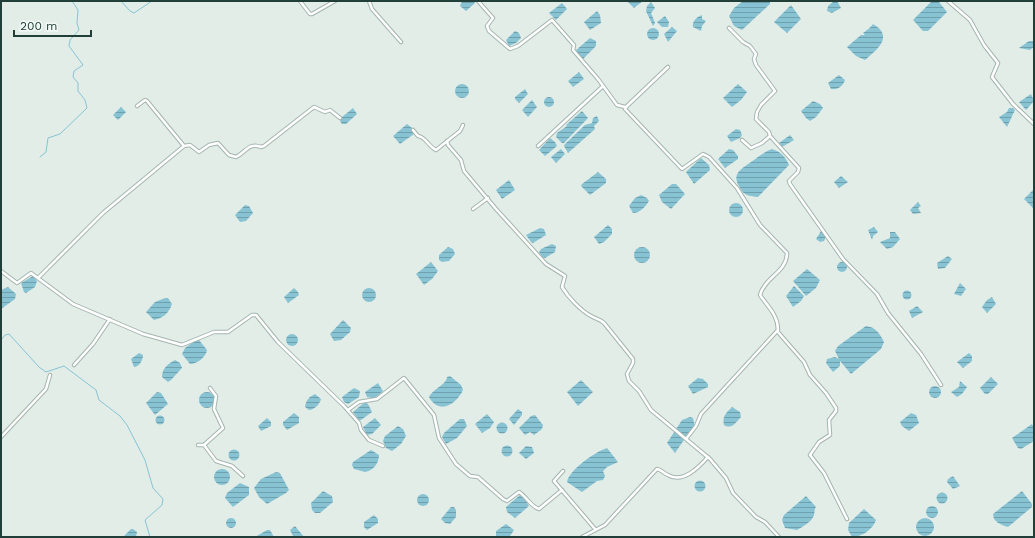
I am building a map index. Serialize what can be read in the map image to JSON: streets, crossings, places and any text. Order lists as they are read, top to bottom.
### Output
{
  "scale_bar": "200 m"
}
